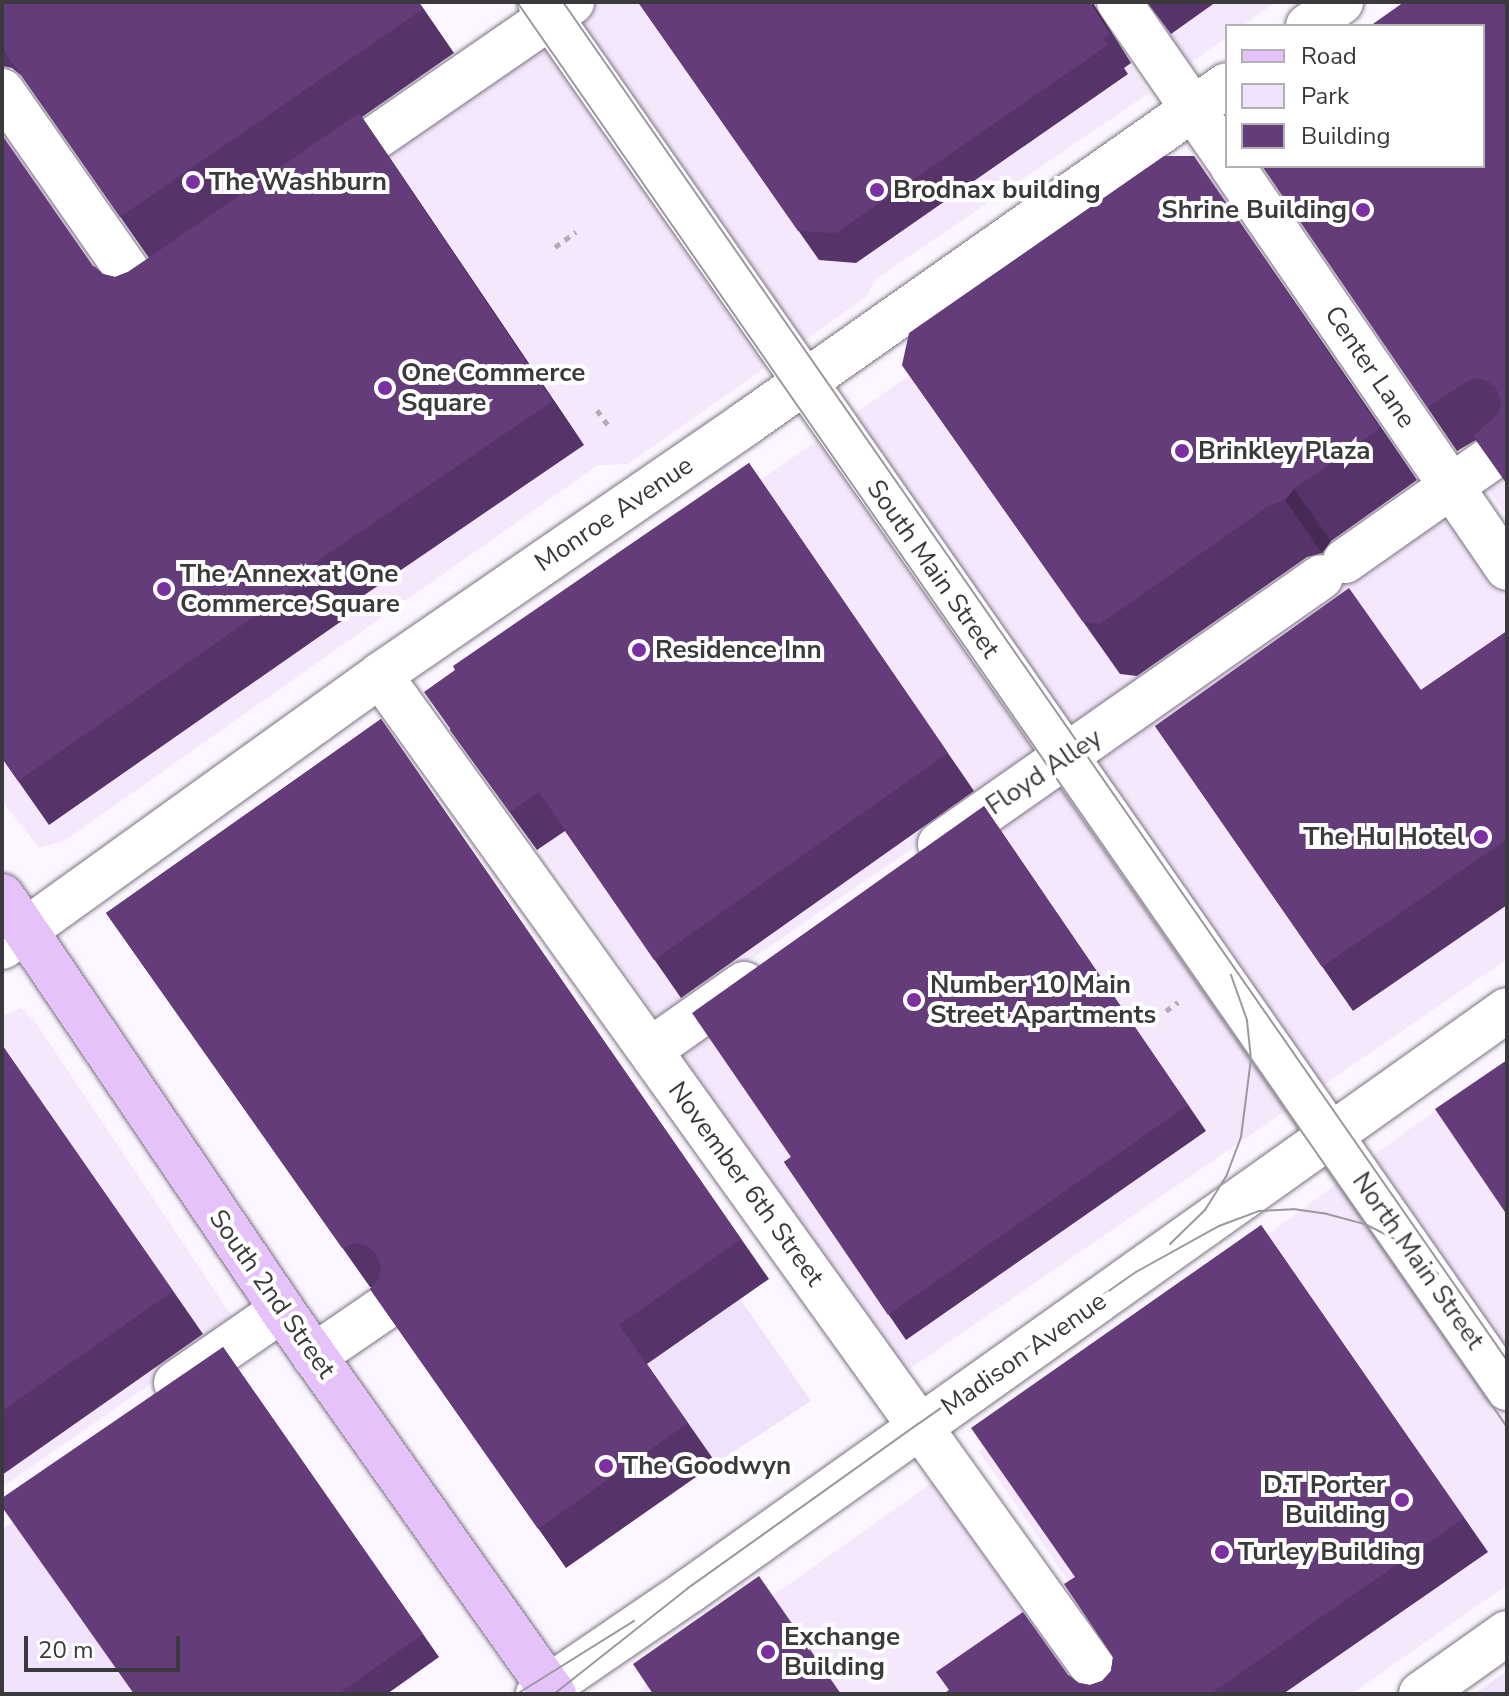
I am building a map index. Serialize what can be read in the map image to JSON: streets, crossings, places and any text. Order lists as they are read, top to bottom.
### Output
{
  "streets": {
    "main road": ["South 2nd Street"],
    "street": [
      "Center Lane",
      "Monroe Avenue",
      "South Main Street",
      "Floyd Alley",
      "November 6th Street",
      "North Main Street",
      "Madison Avenue"
    ]
  },
  "crossings": [
    ["Center Lane", "Floyd Alley"],
    ["Monroe Avenue", "South Main Street"],
    ["Monroe Avenue", "November 6th Street"],
    ["Monroe Avenue", "South 2nd Street"],
    ["South Main Street", "Floyd Alley"],
    ["South Main Street", "North Main Street"],
    ["South Main Street", "Madison Avenue"],
    ["November 6th Street", "Madison Avenue"],
    ["North Main Street", "Madison Avenue"],
    ["South 2nd Street", "Madison Avenue"]
  ],
  "places": [
    "The Washburn",
    "Brodnax building",
    "Shrine Building",
    "One Commerce Square",
    "Brinkley Plaza",
    "The Annex at One Commerce Square",
    "Residence Inn",
    "The Hu Hotel",
    "Number 10 Main Street Apartments",
    "The Goodwyn",
    "D.T Porter Building",
    "Turley Building",
    "Exchange Building"
  ],
  "legend": ["Road", "Park", "Building"],
  "scale_bar": "20 m"
}
